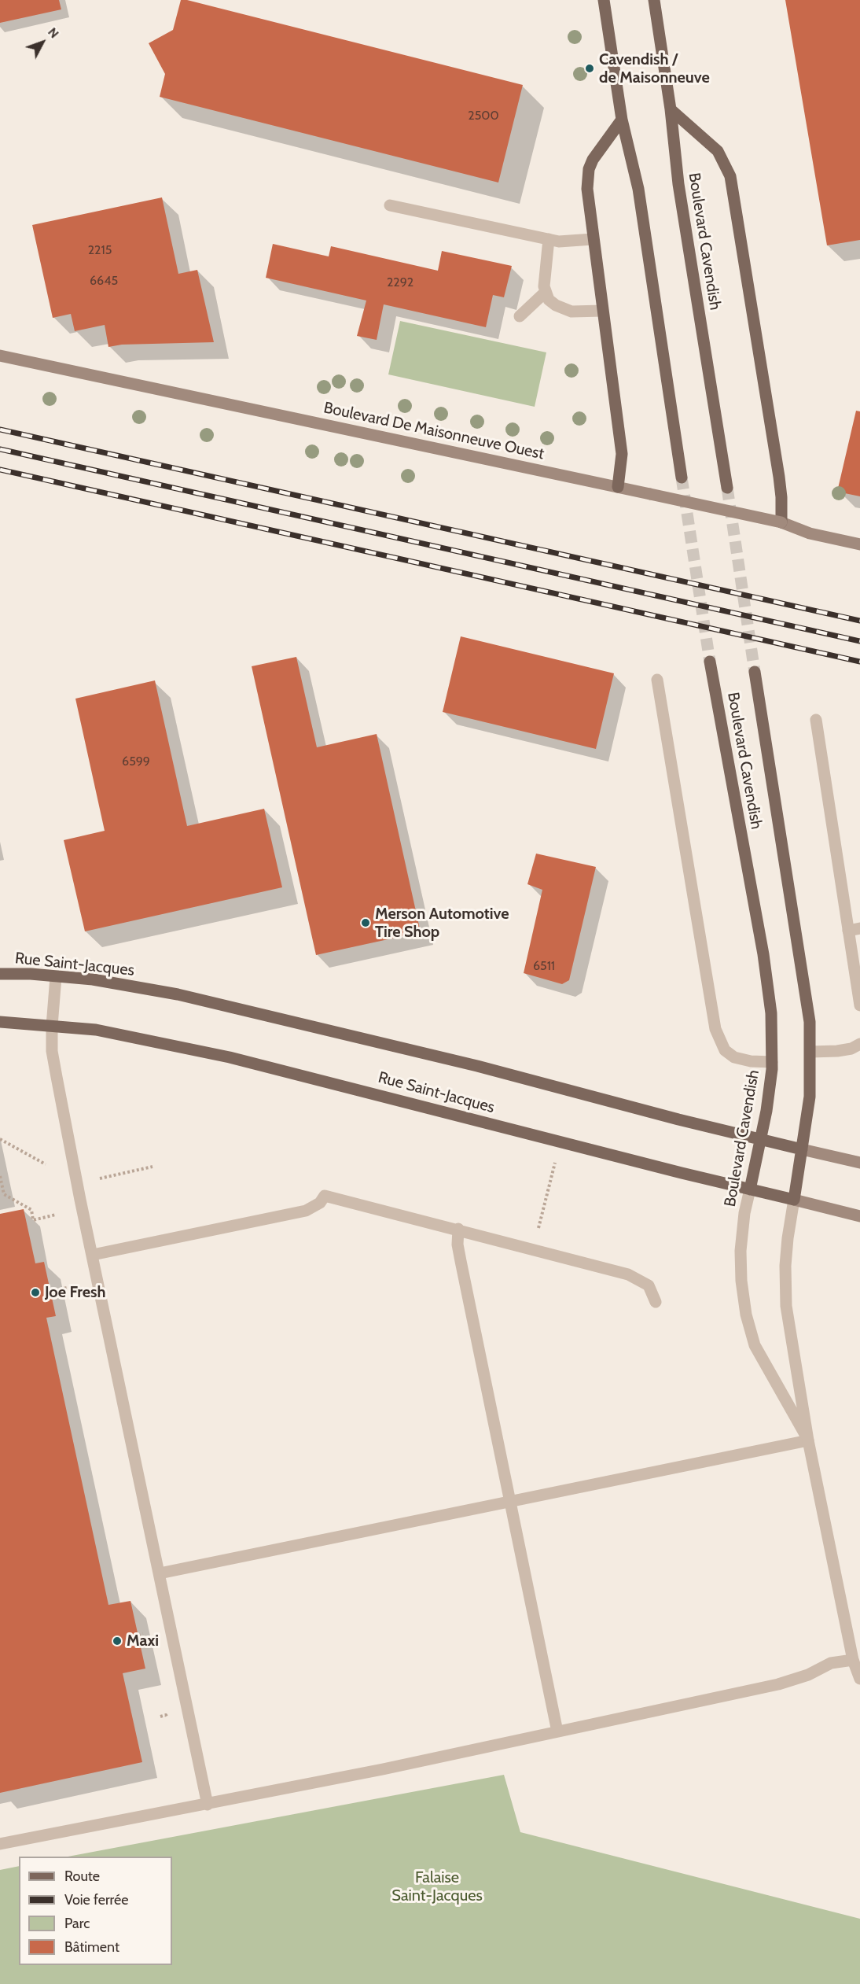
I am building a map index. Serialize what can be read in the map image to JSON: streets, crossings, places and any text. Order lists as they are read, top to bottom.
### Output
{
  "streets": {
    "main road": ["Boulevard Cavendish", "Rue Saint-Jacques"],
    "street": ["Boulevard De Maisonneuve Ouest"]
  },
  "crossings": [
    ["Boulevard Cavendish", "Rue Saint-Jacques"]
  ],
  "parks": ["Falaise Saint-Jacques"],
  "places": [
    "Cavendish / de Maisonneuve",
    "Merson Automotive Tire Shop",
    "Joe Fresh",
    "Maxi"
  ],
  "house_numbers": [
    "2500",
    "2215",
    "6645",
    "2292",
    "6599",
    "6511"
  ],
  "legend": [
    "Route",
    "Voie ferrée",
    "Parc",
    "Bâtiment"
  ],
  "north": "top right"
}
